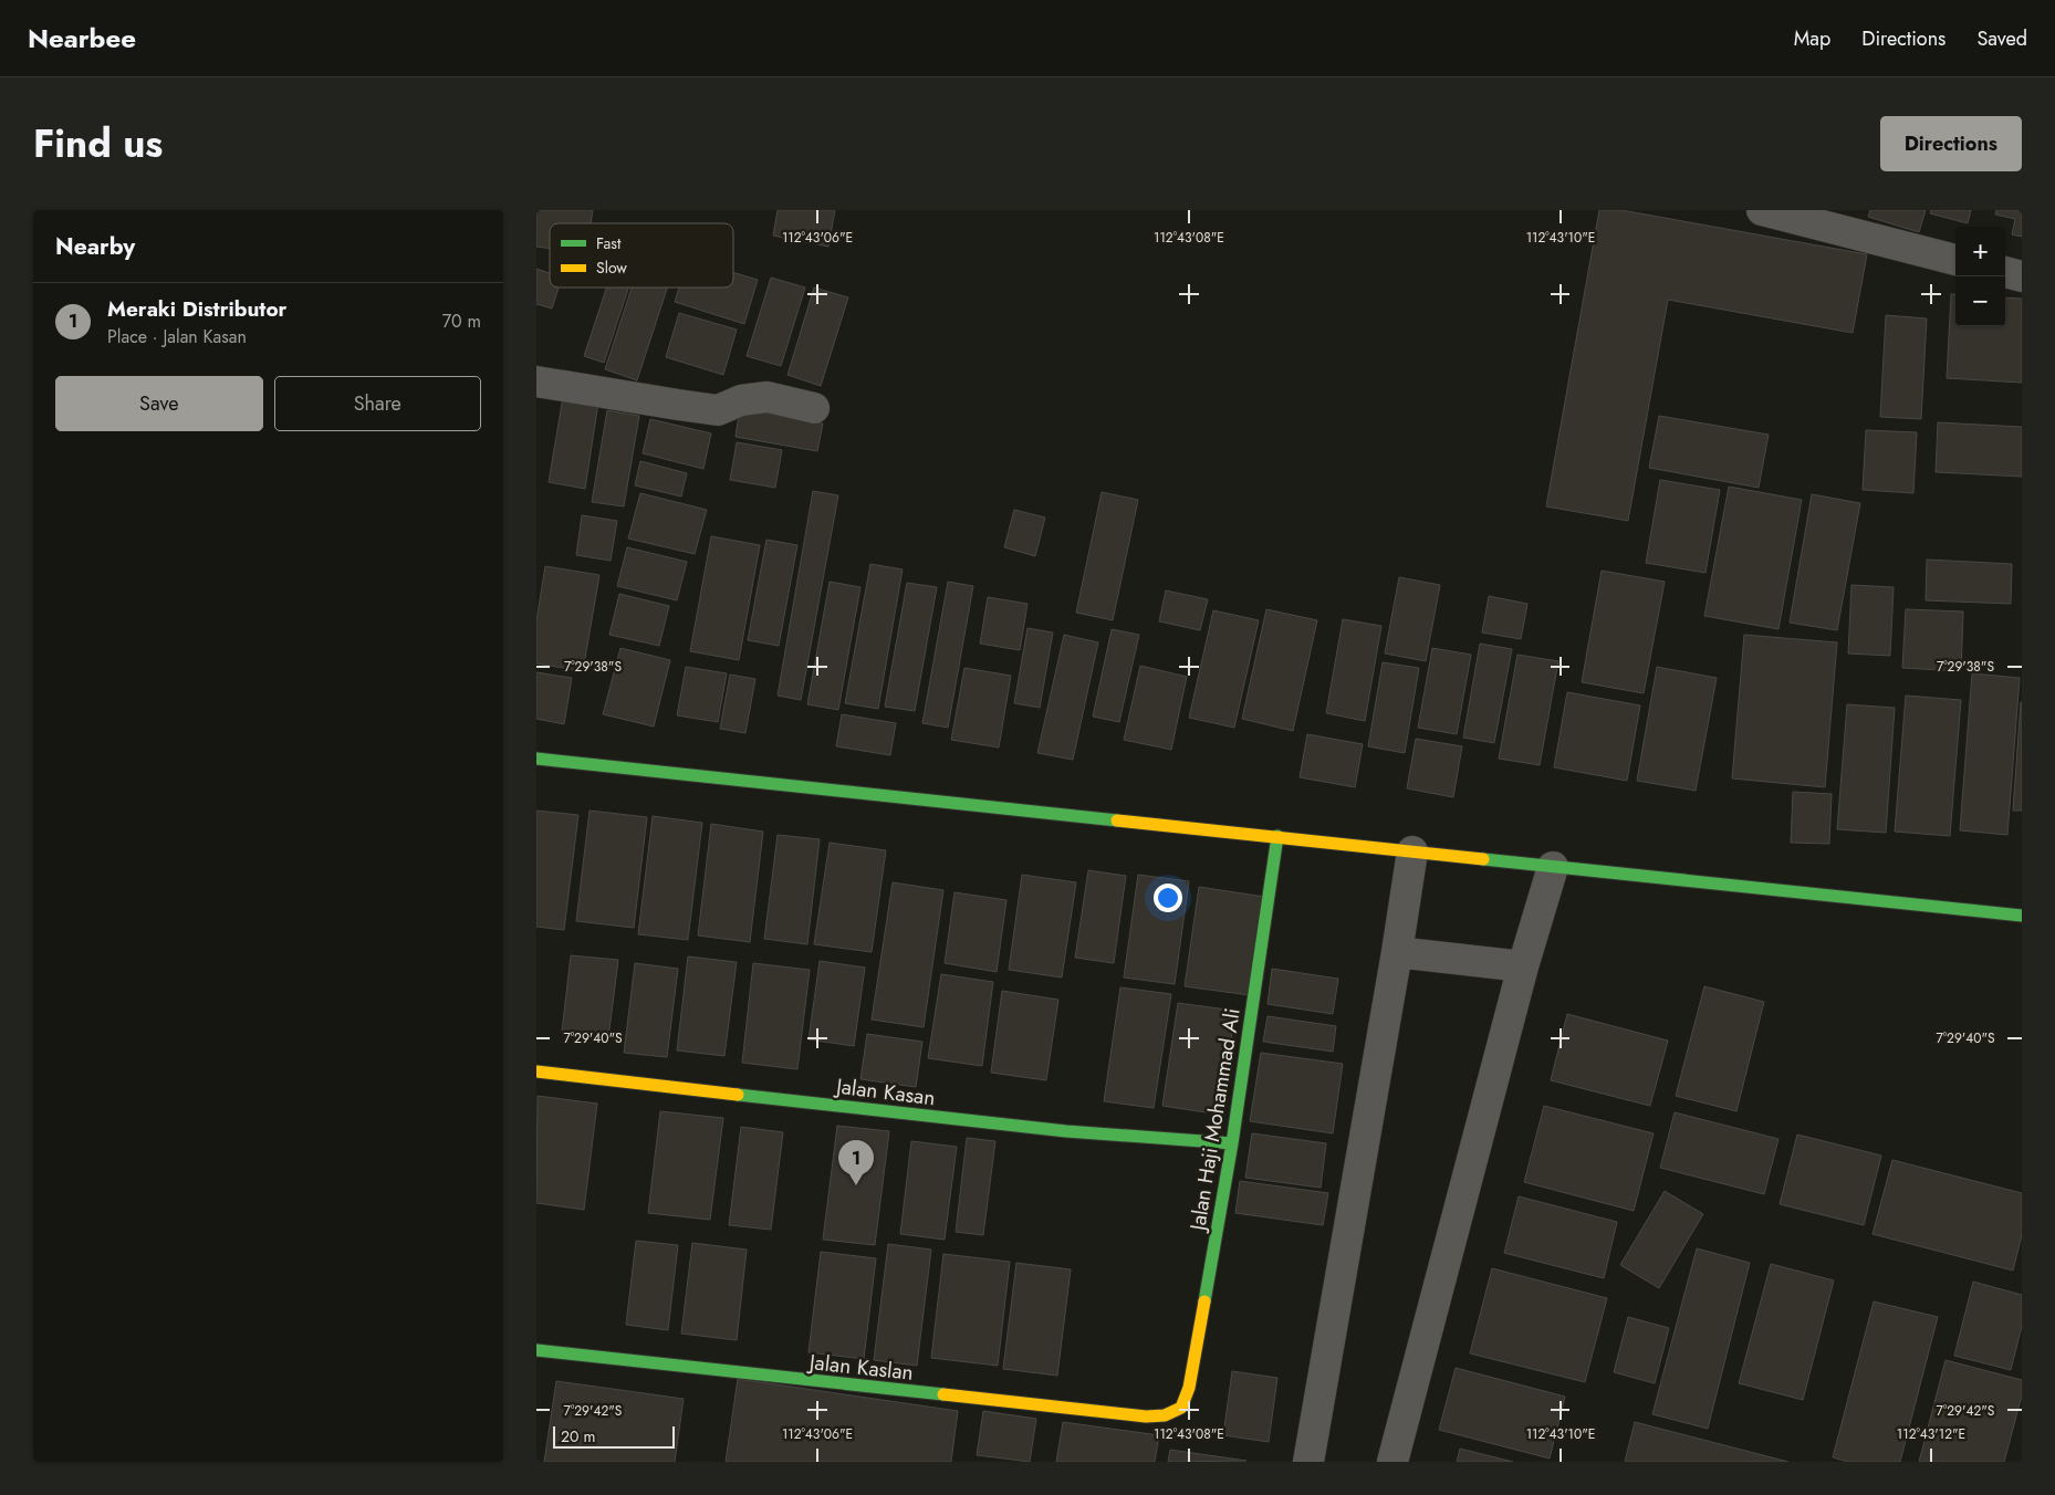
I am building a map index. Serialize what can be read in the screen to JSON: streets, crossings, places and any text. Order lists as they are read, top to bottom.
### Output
{
  "streets": {
    "street": ["Jalan Kasan", "Jalan Haji Mohammad Ali", "Jalan Kaslan"]
  },
  "crossings": [
    ["Jalan Kasan", "Jalan Haji Mohammad Ali"],
    ["Jalan Haji Mohammad Ali", "Jalan Kaslan"]
  ],
  "legend": ["Fast", "Slow"],
  "scale_bar": "20 m",
  "page": {
    "header": "Nearbee",
    "nav": ["Map", "Directions", "Saved"],
    "title": "Find us",
    "buttons": [
      "Directions",
      ["Save", "Share"]
    ],
    "heading": "Nearby",
    "map_buttons": ["+", "−"],
    "list": [
      {
        "mark": "1",
        "name": "Meraki Distributor",
        "note": "Place · Jalan Kasan",
        "value": "70 m"
      }
    ],
    "pins": "1",
    "scale": "20 m"
  },
  "coordinates": [
    "112°43'06\"E",
    "112°43'08\"E",
    "112°43'10\"E",
    "7°29'38\"S",
    "7°29'40\"S",
    "7°29'42\"S",
    "112°43'12\"E"
  ]
}
